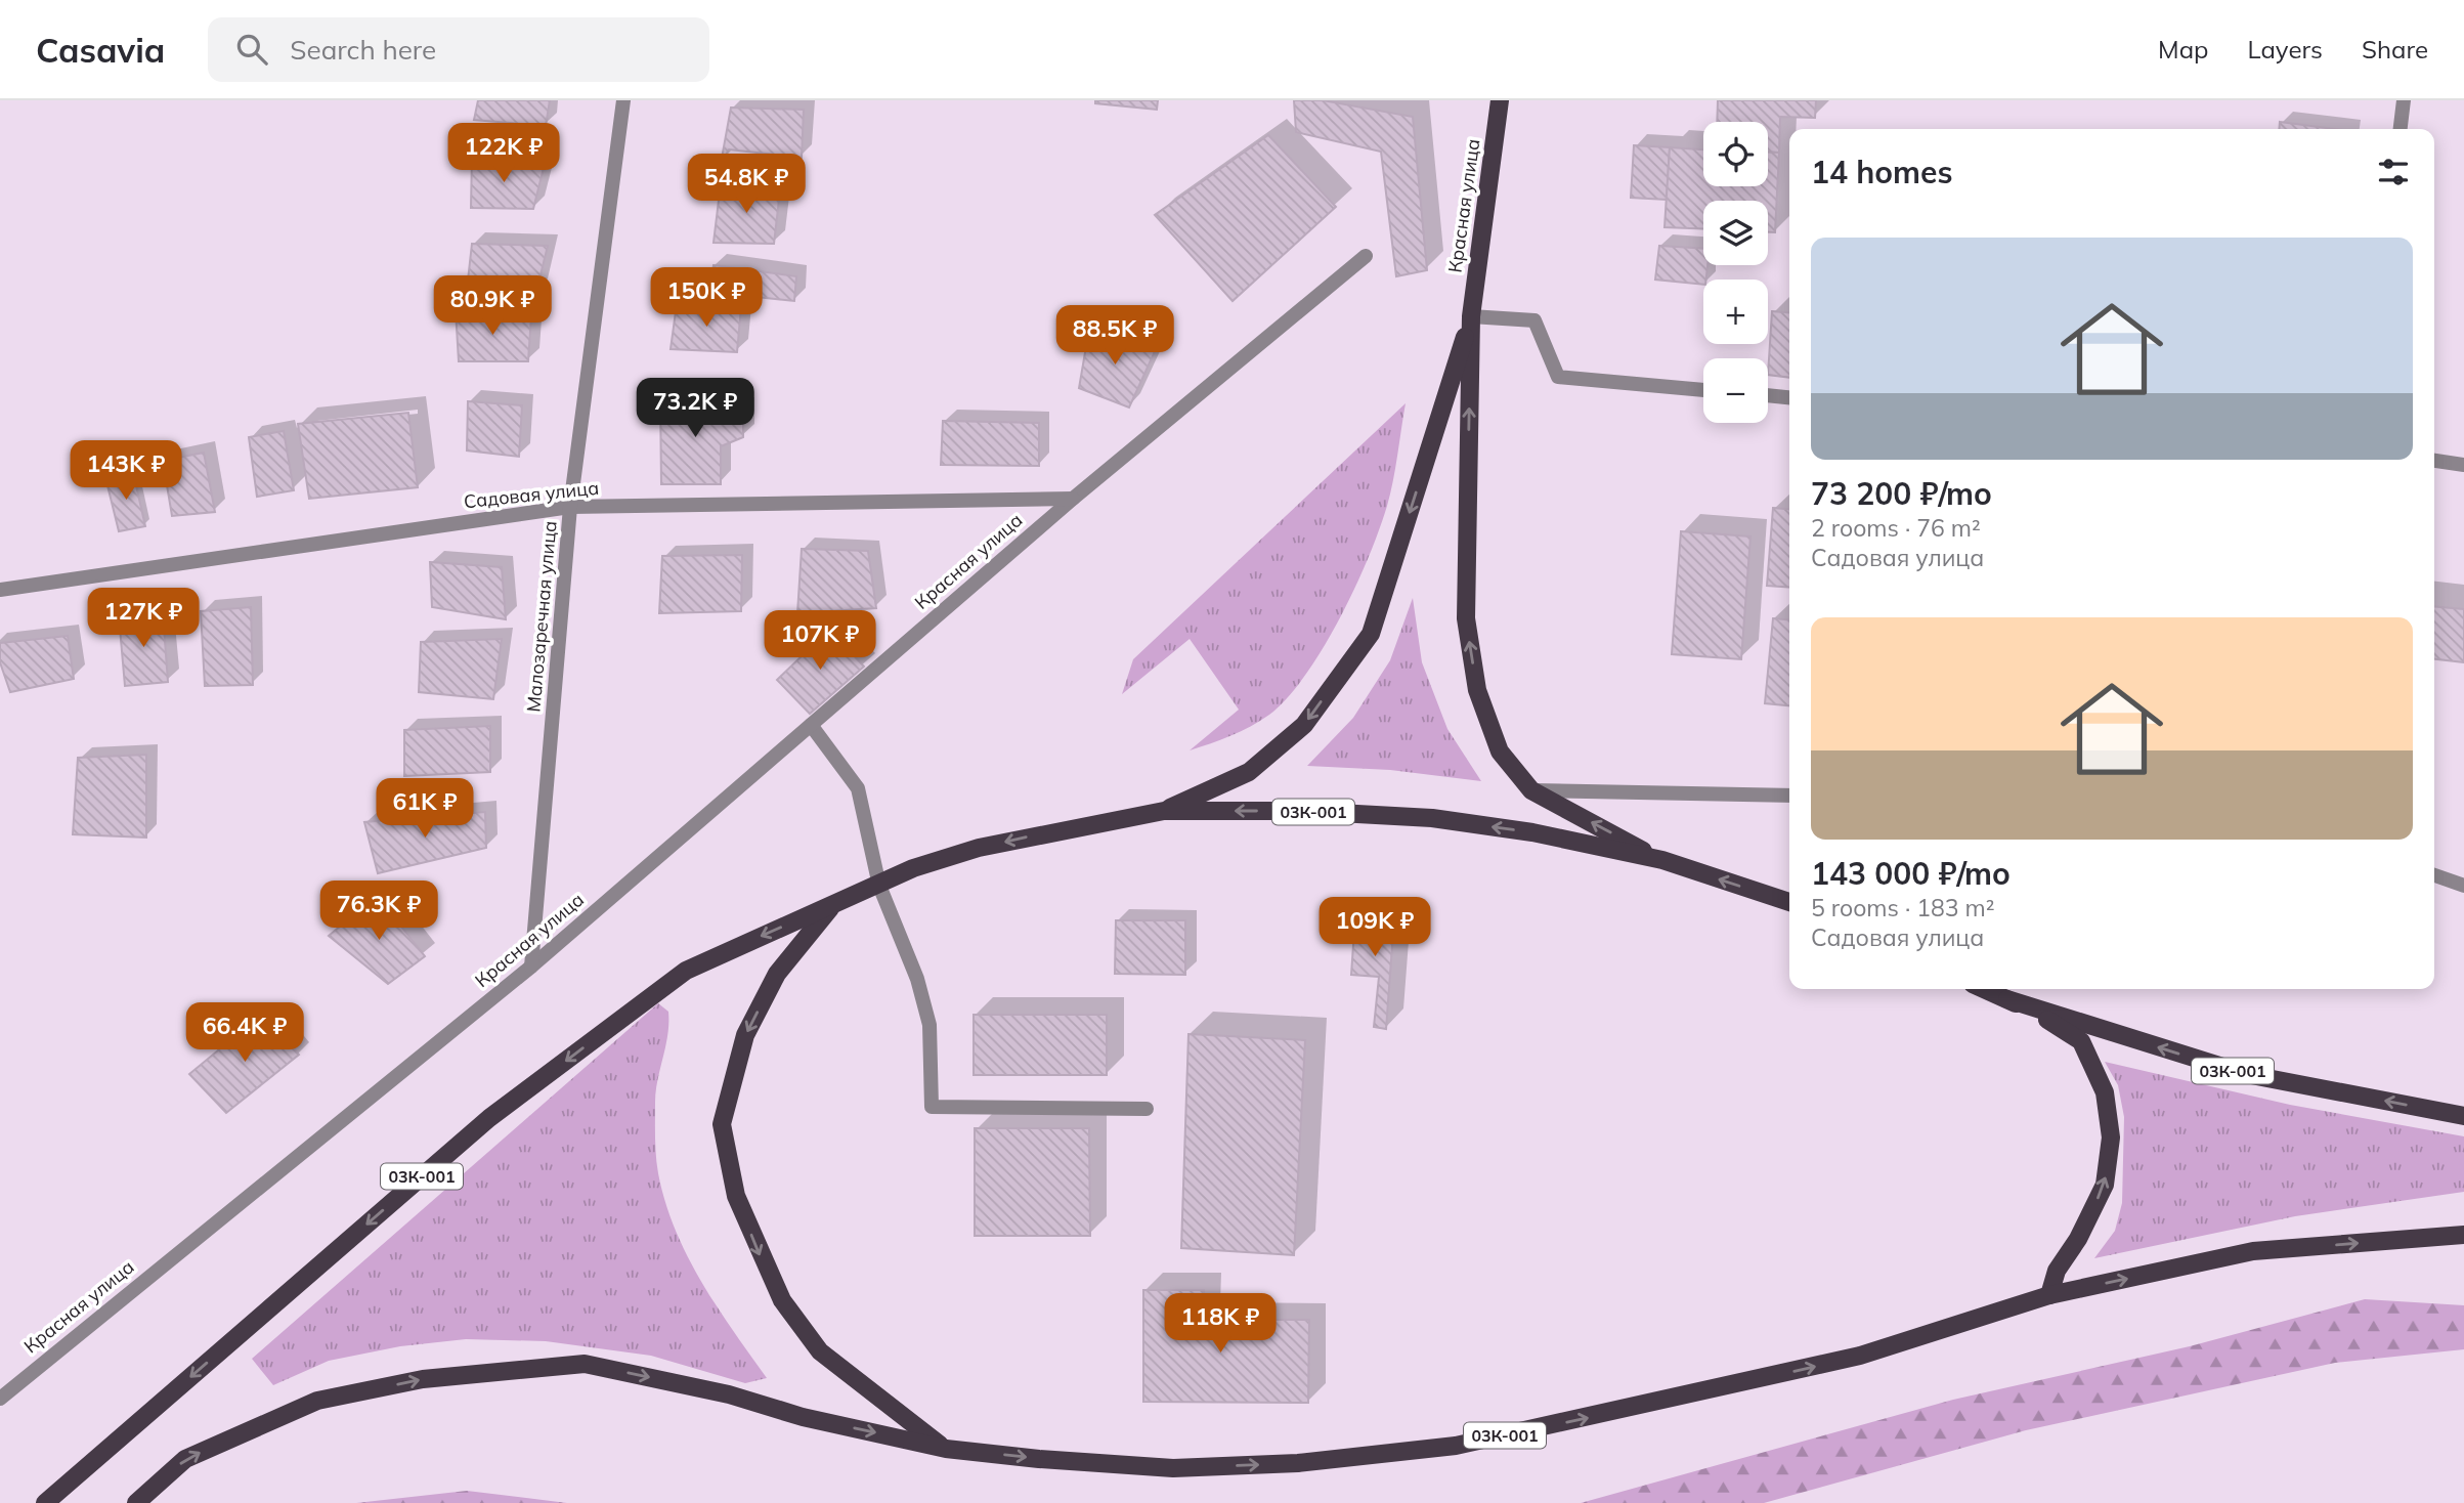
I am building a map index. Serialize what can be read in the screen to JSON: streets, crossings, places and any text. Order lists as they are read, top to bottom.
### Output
{
  "streets": {
    "main road": ["Красная улица", "03К-001"],
    "street": ["Садовая улица", "Малозаречная улица"]
  },
  "crossings": [
    ["Красная улица", "Садовая улица"],
    ["Красная улица", "Малозаречная улица"],
    ["Садовая улица", "Малозаречная улица"]
  ],
  "page": {
    "header": "Casavia",
    "search": "Search here",
    "nav": ["Map", "Layers", "Share"],
    "map_buttons": ["+", "−"],
    "price": [
      "122K ₽",
      "54.8K ₽",
      "150K ₽",
      "80.9K ₽",
      "88.5K ₽",
      "73.2K ₽",
      "143K ₽",
      "127K ₽",
      "107K ₽",
      "61K ₽",
      "76.3K ₽",
      "109K ₽",
      "66.4K ₽",
      "118K ₽"
    ],
    "heading": "14 homes",
    "list": [
      {
        "name": "73 200 ₽/mo",
        "note": "2 rooms · 76 m² · Садовая улица"
      },
      {
        "name": "143 000 ₽/mo",
        "note": "5 rooms · 183 m² · Садовая улица"
      }
    ]
  }
}
